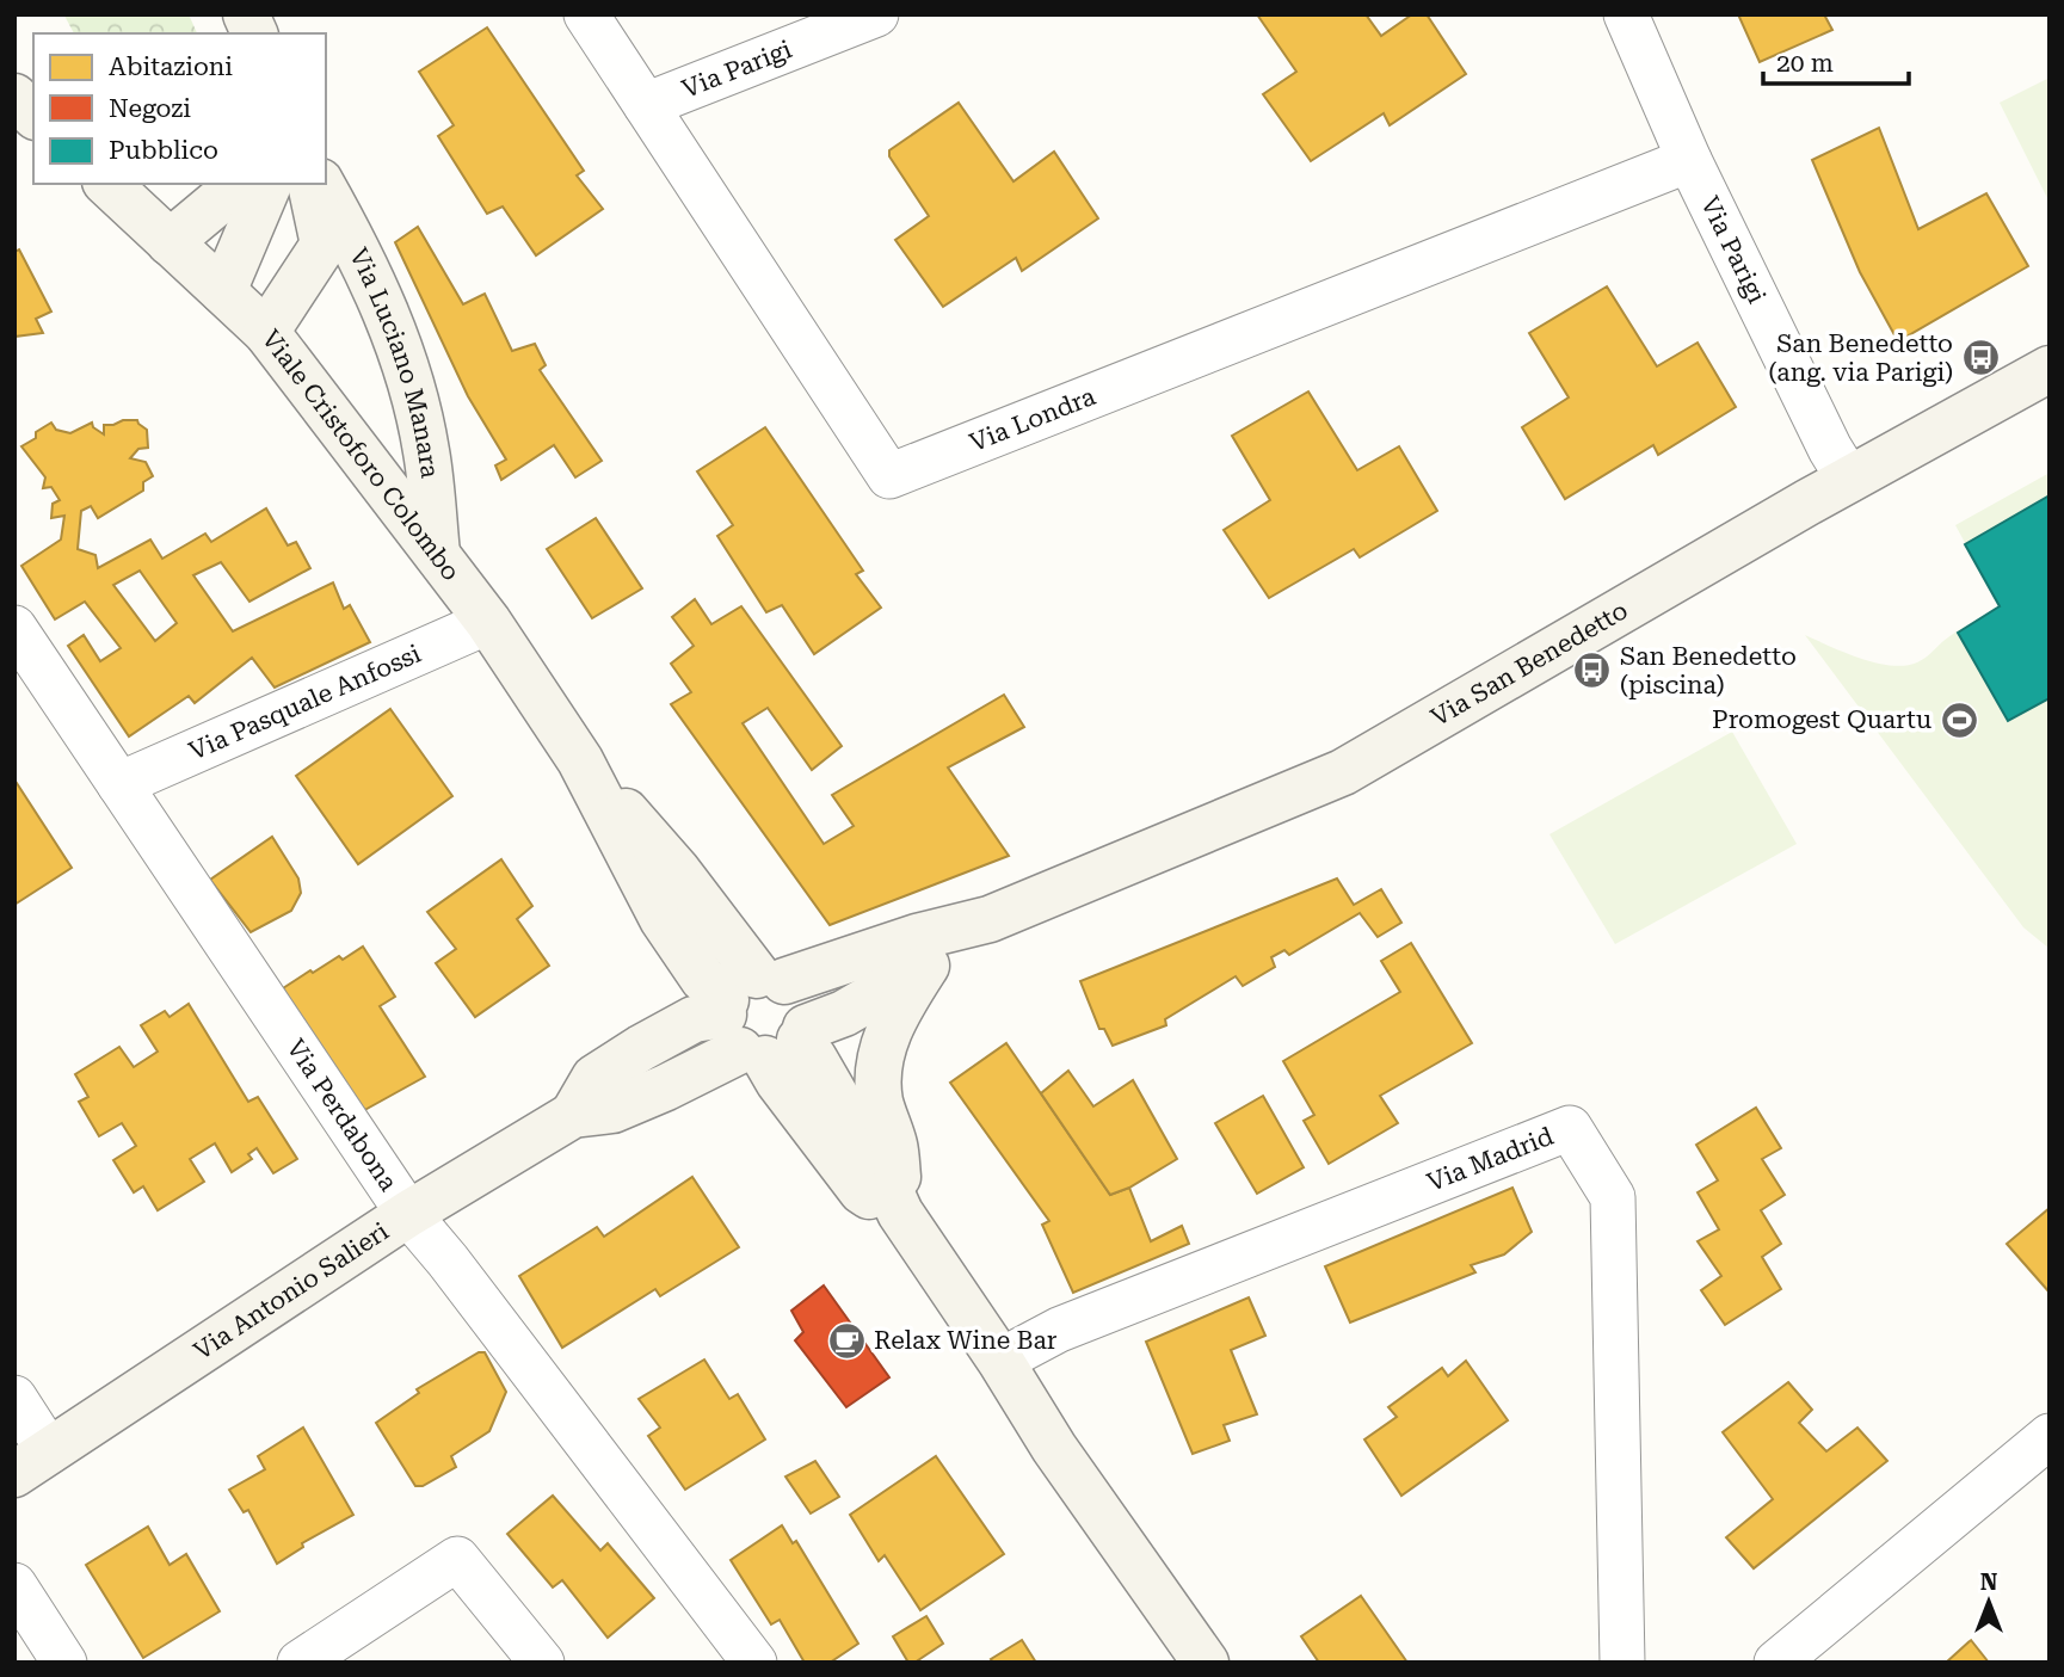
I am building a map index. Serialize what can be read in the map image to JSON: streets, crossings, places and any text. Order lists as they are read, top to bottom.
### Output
{
  "streets": {
    "main road": [
      "Via Luciano Manara",
      "Viale Cristoforo Colombo",
      "Via San Benedetto",
      "Via Antonio Salieri"
    ],
    "street": [
      "Via Parigi",
      "Via Londra",
      "Via Pasquale Anfossi",
      "Via Perdabona",
      "Via Madrid"
    ]
  },
  "crossings": [
    ["Via Parigi", "Via Londra"],
    ["Via Parigi", "Via San Benedetto"],
    ["Via Luciano Manara", "Viale Cristoforo Colombo"],
    ["Viale Cristoforo Colombo", "Via San Benedetto"],
    ["Viale Cristoforo Colombo", "Via Pasquale Anfossi"],
    ["Viale Cristoforo Colombo", "Via Madrid"],
    ["Viale Cristoforo Colombo", "Via Antonio Salieri"],
    ["Via San Benedetto", "Via Antonio Salieri"],
    ["Via Pasquale Anfossi", "Via Perdabona"],
    ["Via Perdabona", "Via Antonio Salieri"]
  ],
  "places": {
    "bus stop": ["San Benedetto (ang. via Parigi)", "San Benedetto (piscina)"],
    "sports": ["Promogest Quartu"],
    "cafe": ["Relax Wine Bar"]
  },
  "legend": ["Abitazioni", "Negozi", "Pubblico"],
  "scale_bar": "20 m",
  "north": "top"
}
